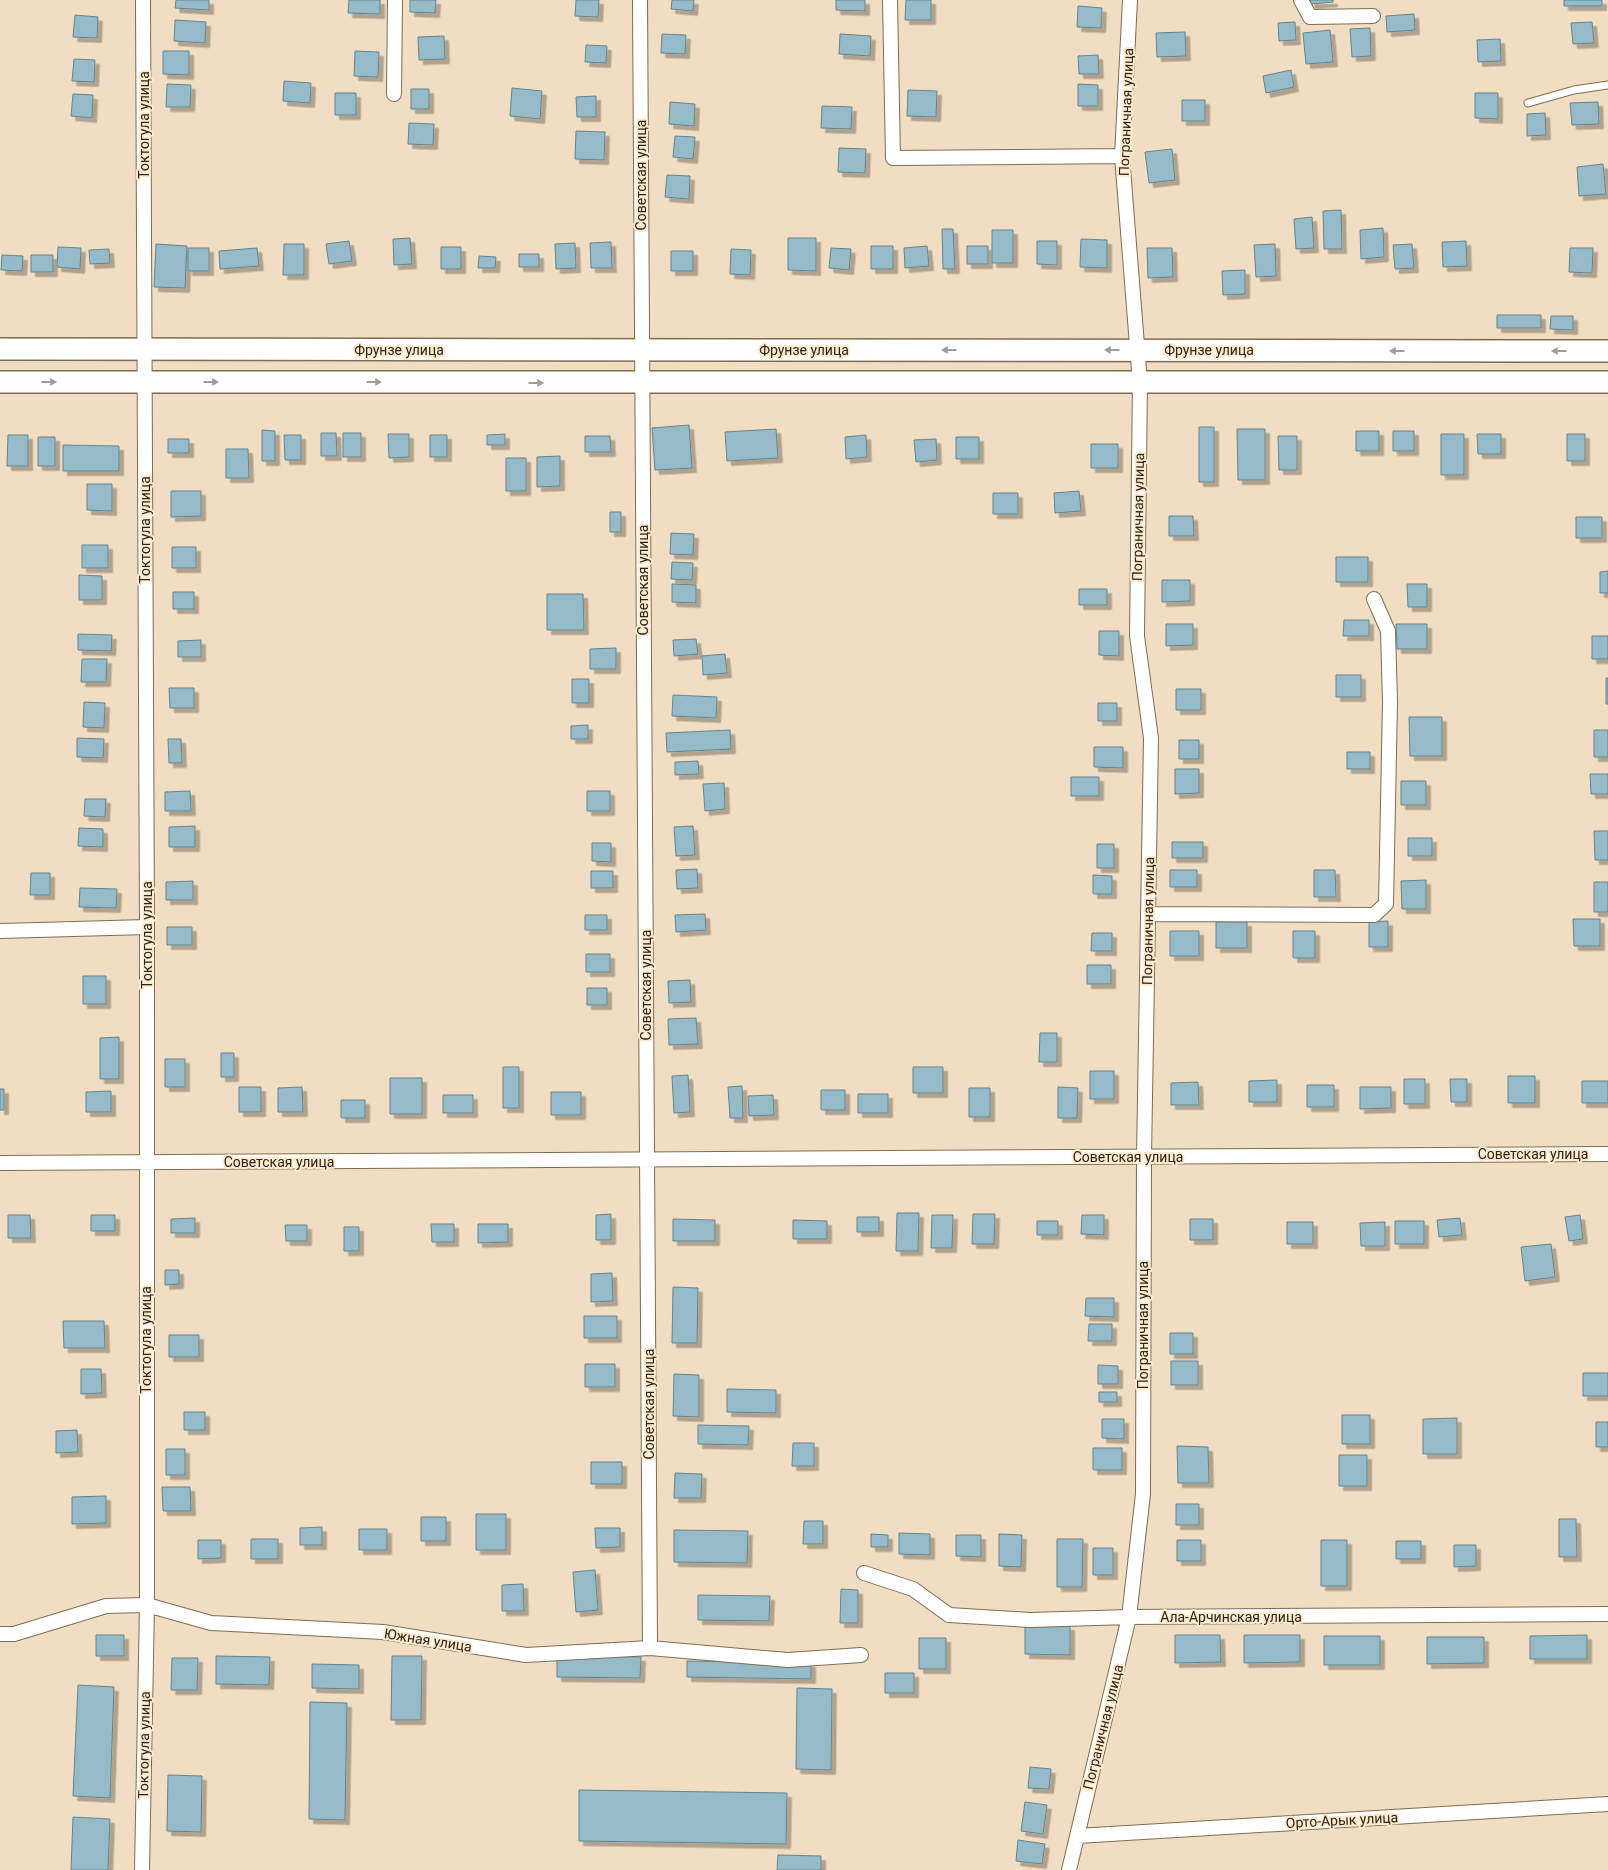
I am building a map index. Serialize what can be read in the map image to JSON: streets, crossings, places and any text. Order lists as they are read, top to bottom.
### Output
{
  "streets": {
    "main road": ["Фрунзе улица"],
    "street": [
      "Пограничная улица",
      "Токтогула улица",
      "Советская улица",
      "Ала-Арчинская улица",
      "Южная улица",
      "Орто-Арык улица"
    ]
  },
  "crossings": [
    ["Пограничная улица", "Советская улица"],
    ["Пограничная улица", "Фрунзе улица"],
    ["Пограничная улица", "Ала-Арчинская улица"],
    ["Пограничная улица", "Орто-Арык улица"],
    ["Токтогула улица", "Советская улица"],
    ["Токтогула улица", "Фрунзе улица"],
    ["Токтогула улица", "Южная улица"],
    ["Советская улица", "Фрунзе улица"],
    ["Советская улица", "Южная улица"]
  ]
}
